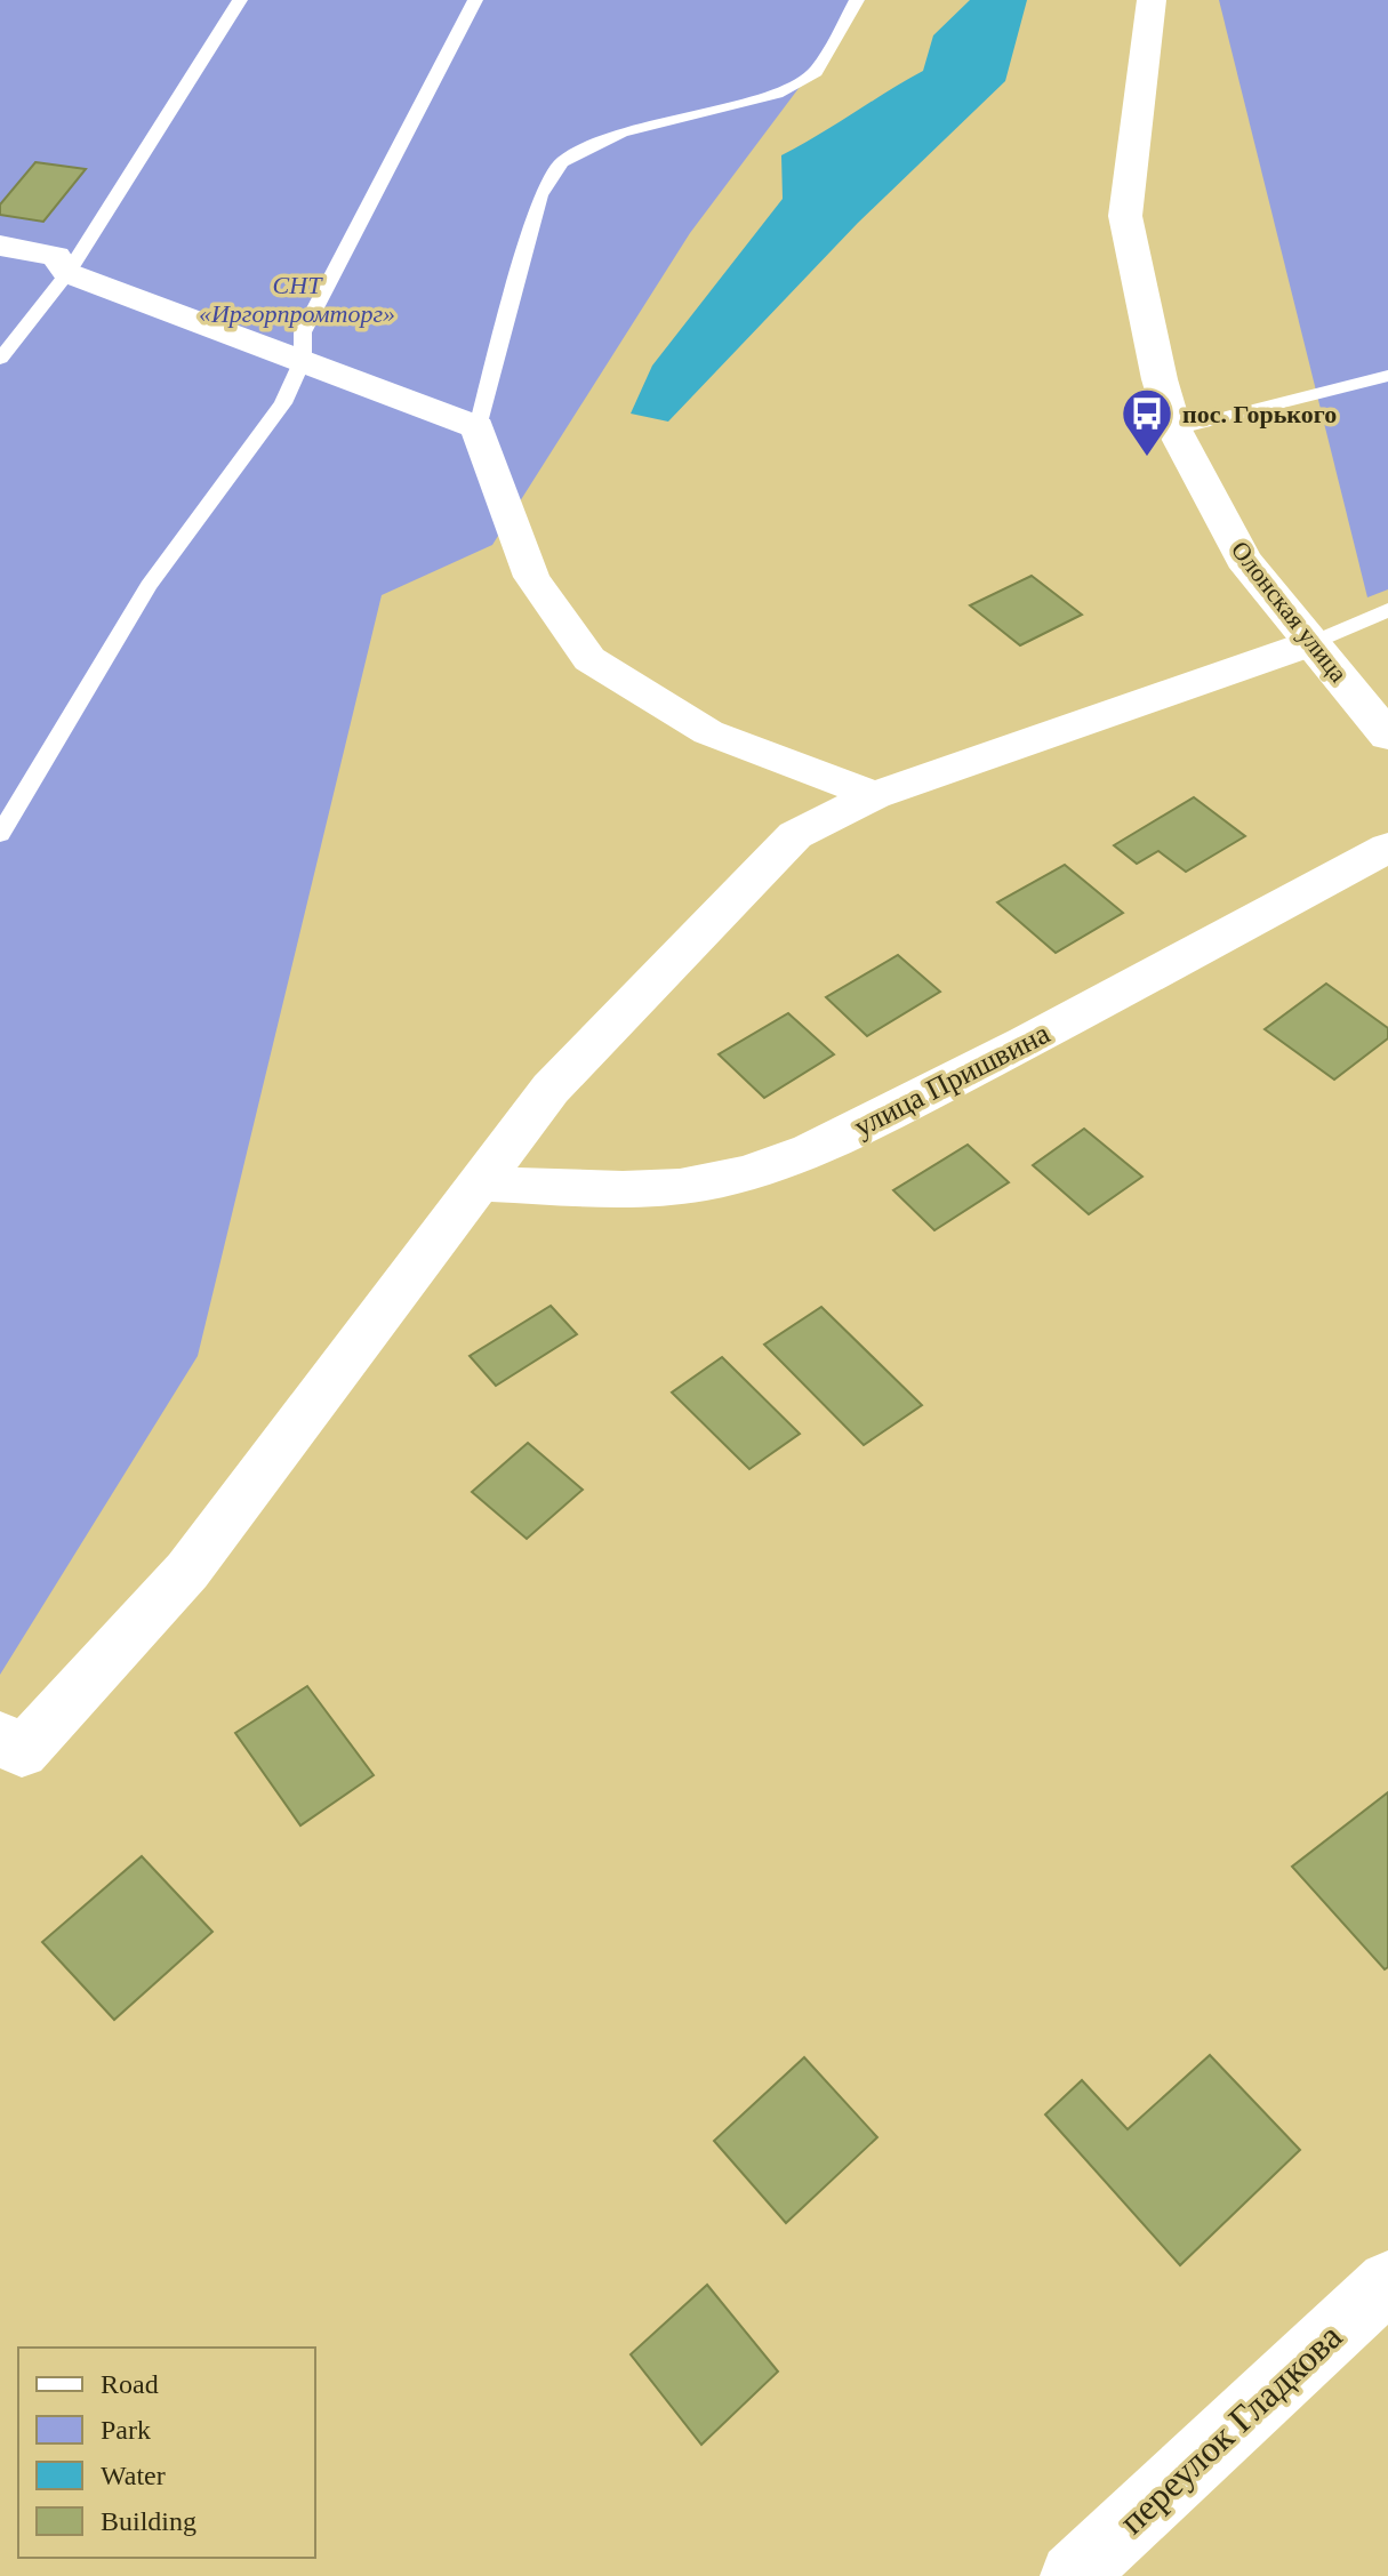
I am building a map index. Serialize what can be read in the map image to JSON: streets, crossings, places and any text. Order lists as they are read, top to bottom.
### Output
{
  "streets": {
    "street": ["Олонская улица", "улица Пришвина", "переулок Гладкова"]
  },
  "parks": ["СНТ «Иргорпромторг»"],
  "places": {
    "bus stop": ["пос. Горького"]
  },
  "legend": [
    "Road",
    "Park",
    "Water",
    "Building"
  ]
}
